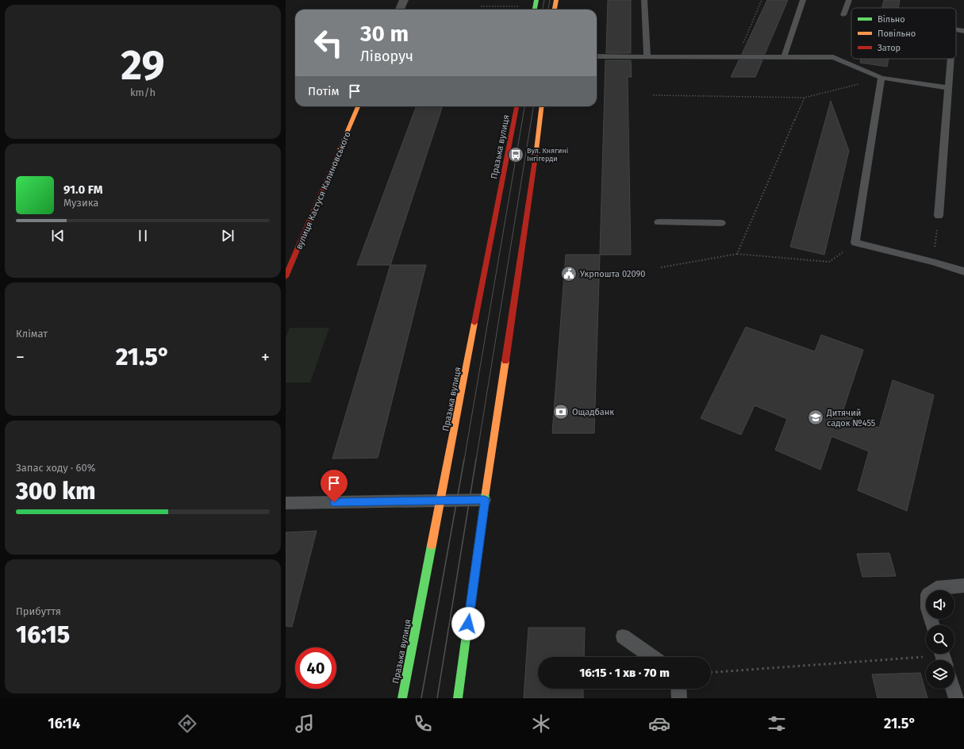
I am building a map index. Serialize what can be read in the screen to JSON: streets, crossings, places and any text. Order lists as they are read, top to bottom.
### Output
{
  "streets": {
    "street": ["Празька вулиця", "вулиця Кастуся Калиновського"]
  },
  "places": {
    "bus stop": ["Вул. Княгині Інгігерди"],
    "public building": ["Укрпошта 02090"],
    "bank": ["Ощадбанк"],
    "school or university": ["Дитячий садок №455"]
  },
  "legend": ["Вільно", "Повільно", "Затор"],
  "page": {
    "tile": [
      ["29", "km/h"],
      "Клімат",
      ["Запас ходу · 60%", "300 km"],
      ["Прибуття", "16:15"]
    ],
    "turn": ["30 m", "Ліворуч"],
    "then": "Потім",
    "song": ["91.0 FM", "Музика"],
    "heat": ["−", "21.5°", "+"],
    "limit": "40",
    "trip": "16:15 · 1 хв · 70 m",
    "tabs": ["16:14", "21.5°"]
  }
}
